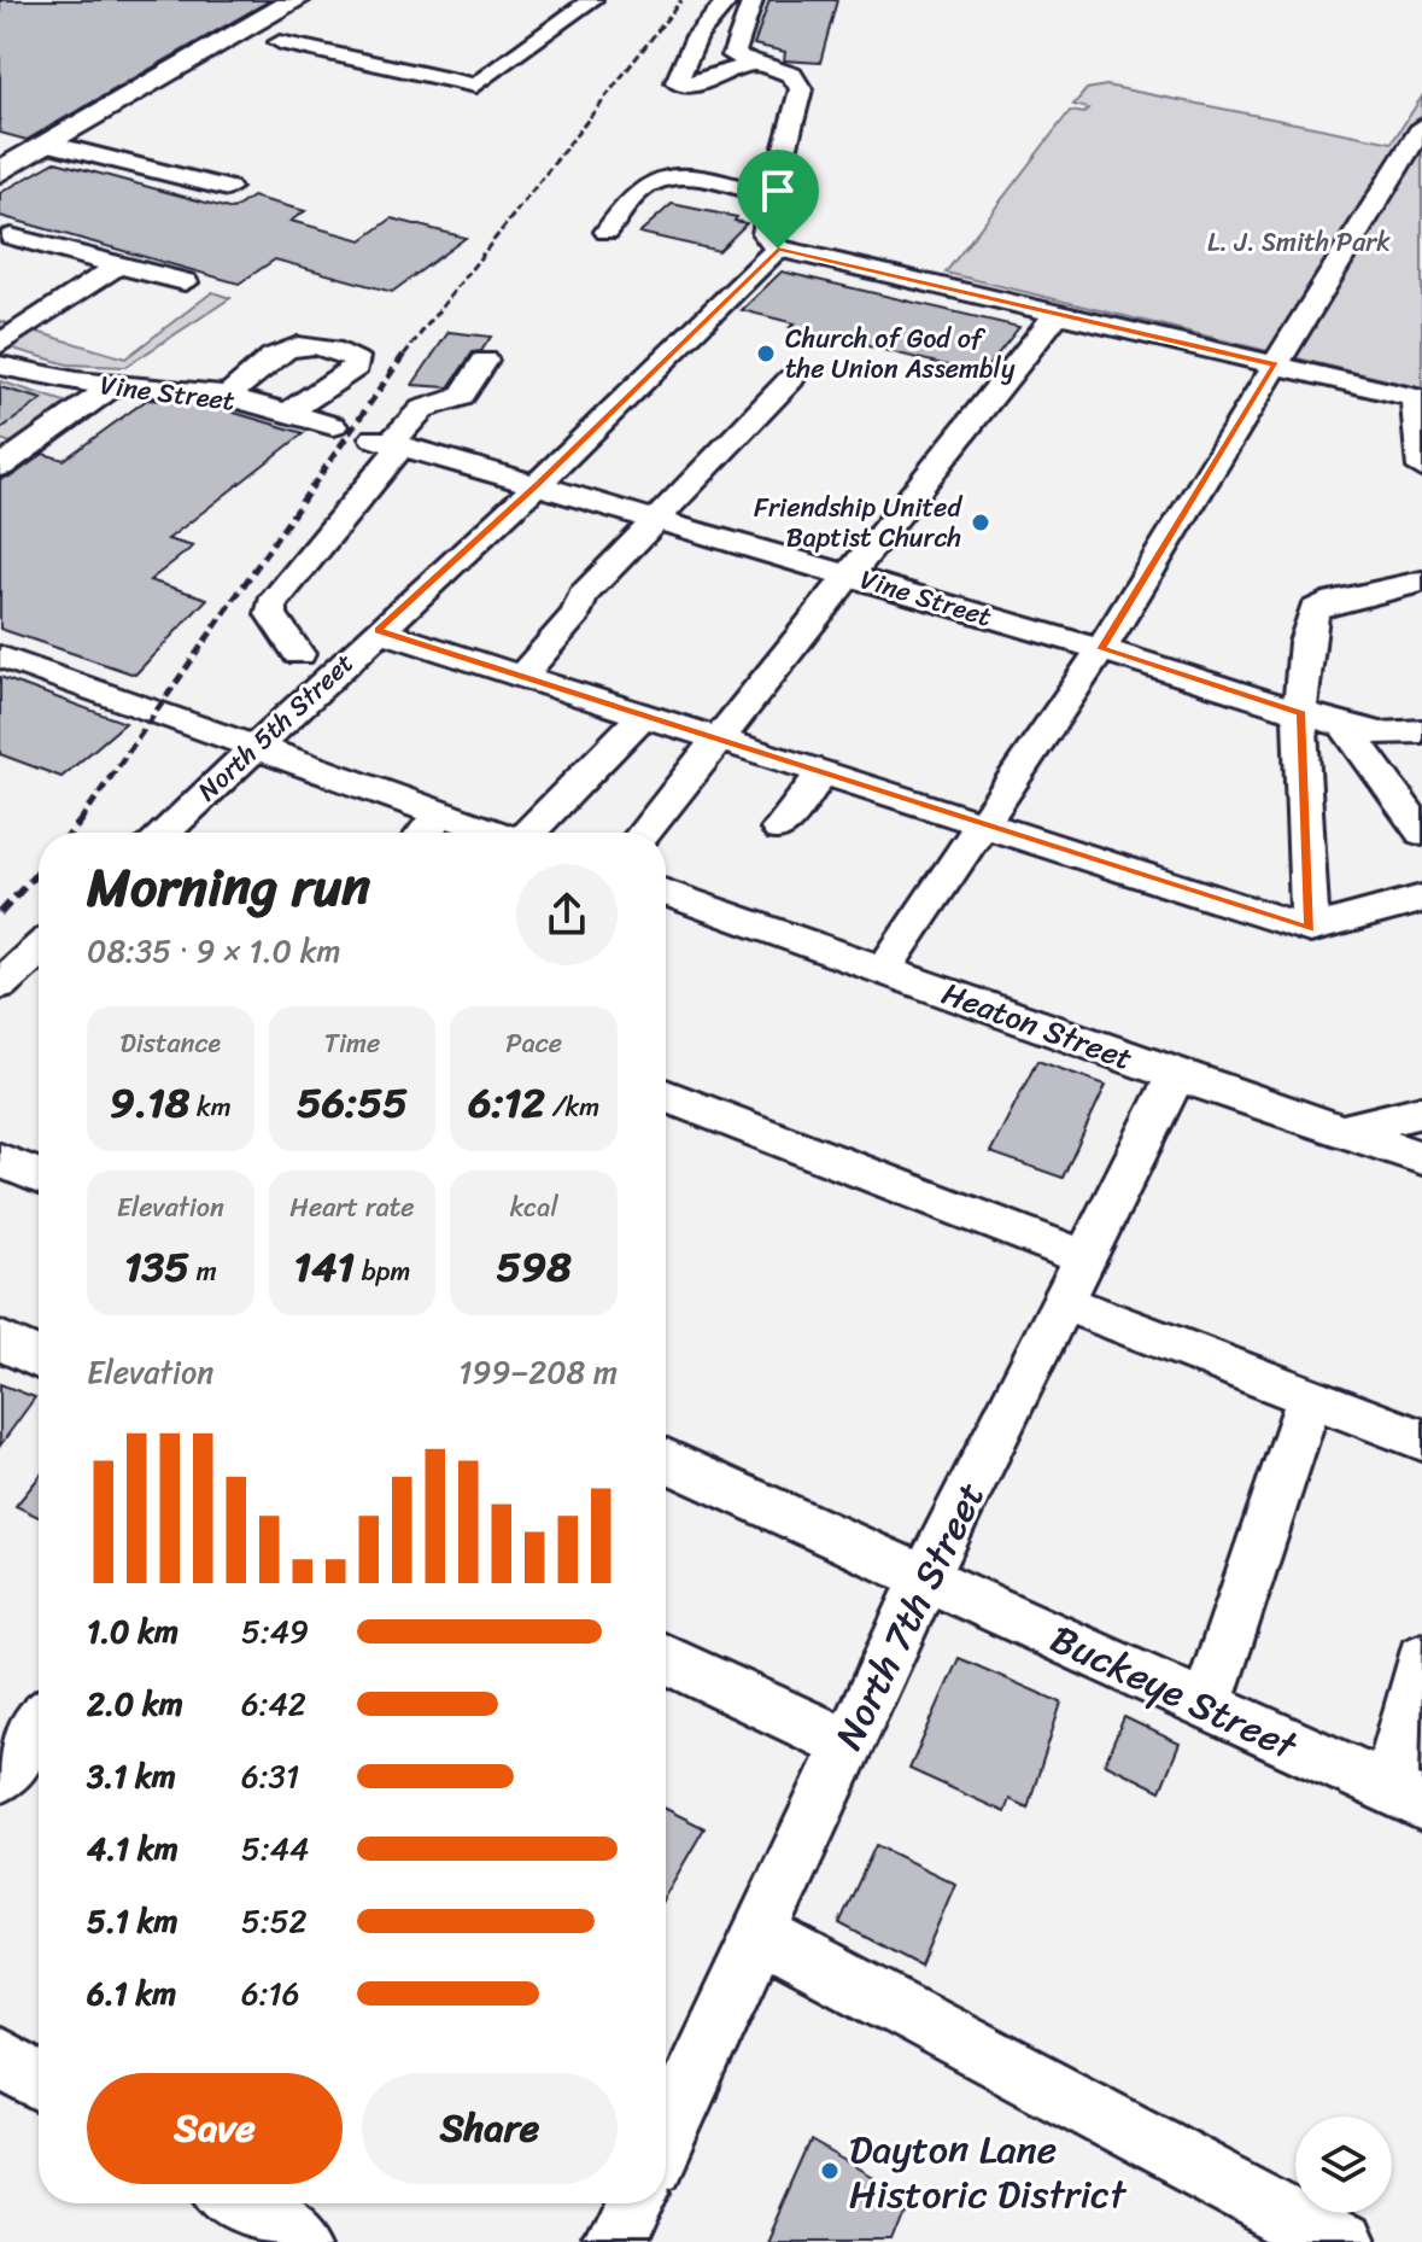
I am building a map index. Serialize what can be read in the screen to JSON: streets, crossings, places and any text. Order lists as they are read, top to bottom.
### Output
{
  "streets": {
    "street": [
      "Vine Street",
      "North 5th Street",
      "Heaton Street",
      "North 7th Street",
      "Buckeye Street"
    ]
  },
  "crossings": [
    ["Vine Street", "North 5th Street"],
    ["Heaton Street", "North 7th Street"],
    ["North 7th Street", "Buckeye Street"]
  ],
  "parks": ["L. J. Smith Park"],
  "places": ["Church of God of the Union Assembly", "Friendship United Baptist Church", "Dayton Lane Historic District"],
  "page": {
    "heading": ["Morning run", "08:35 · 9 × 1.0 km"],
    "stats": [
      ["Distance", "9.18 km"],
      ["Time", "56:55"],
      ["Pace", "6:12 /km"],
      ["Elevation", "135 m"],
      ["Heart rate", "141 bpm"],
      ["kcal", "598"]
    ],
    "chart": ["Elevation", "199–208 m"],
    "list": [
      {
        "name": "1.0 km",
        "note": "5:49"
      },
      {
        "name": "2.0 km",
        "note": "6:42"
      },
      {
        "name": "3.1 km",
        "note": "6:31"
      },
      {
        "name": "4.1 km",
        "note": "5:44"
      },
      {
        "name": "5.1 km",
        "note": "5:52"
      },
      {
        "name": "6.1 km",
        "note": "6:16"
      }
    ],
    "buttons": ["Save", "Share"]
  }
}
